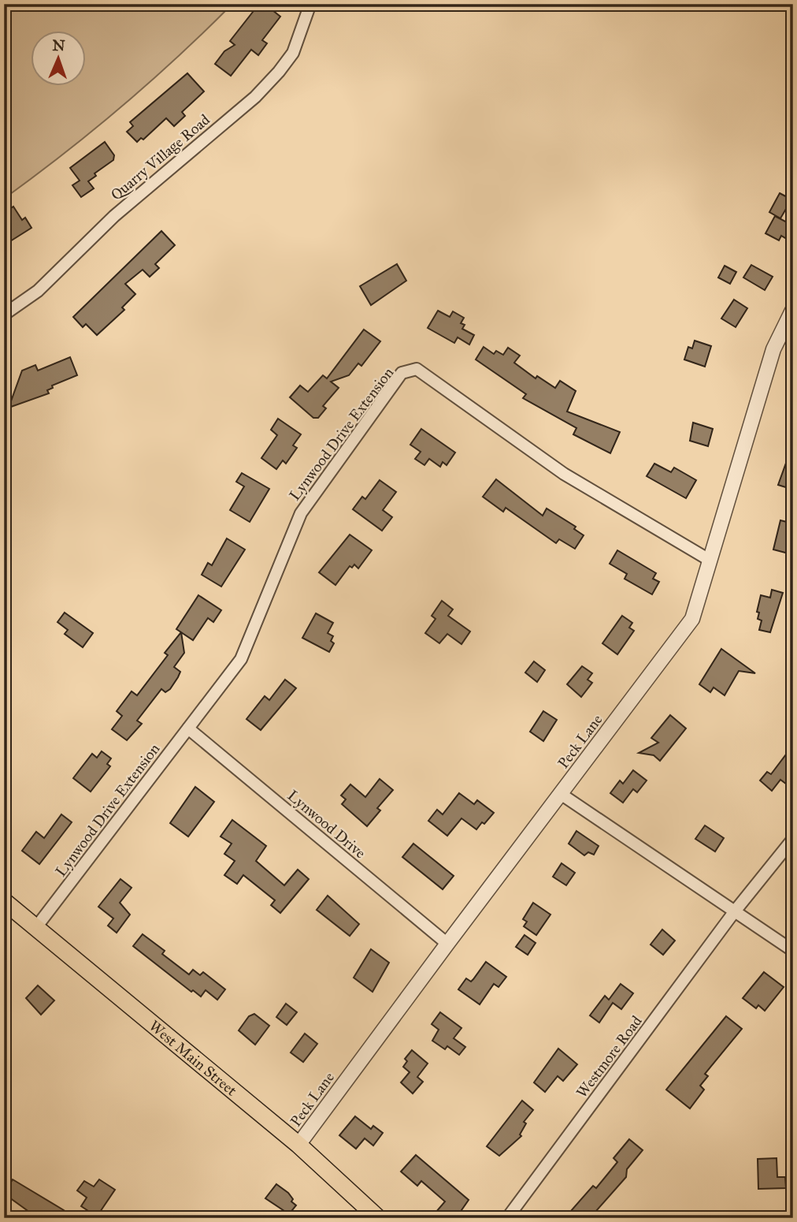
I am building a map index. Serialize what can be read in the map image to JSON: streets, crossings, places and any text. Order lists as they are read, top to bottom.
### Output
{
  "streets": {
    "main road": ["West Main Street"],
    "street": [
      "Quarry Village Road",
      "Lynwood Drive Extension",
      "Peck Lane",
      "Lynwood Drive",
      "Westmore Road"
    ]
  },
  "crossings": [
    ["Lynwood Drive Extension", "Peck Lane"],
    ["Lynwood Drive Extension", "Lynwood Drive"],
    ["Lynwood Drive Extension", "West Main Street"],
    ["Peck Lane", "Lynwood Drive"],
    ["Peck Lane", "West Main Street"]
  ],
  "north": "top"
}
